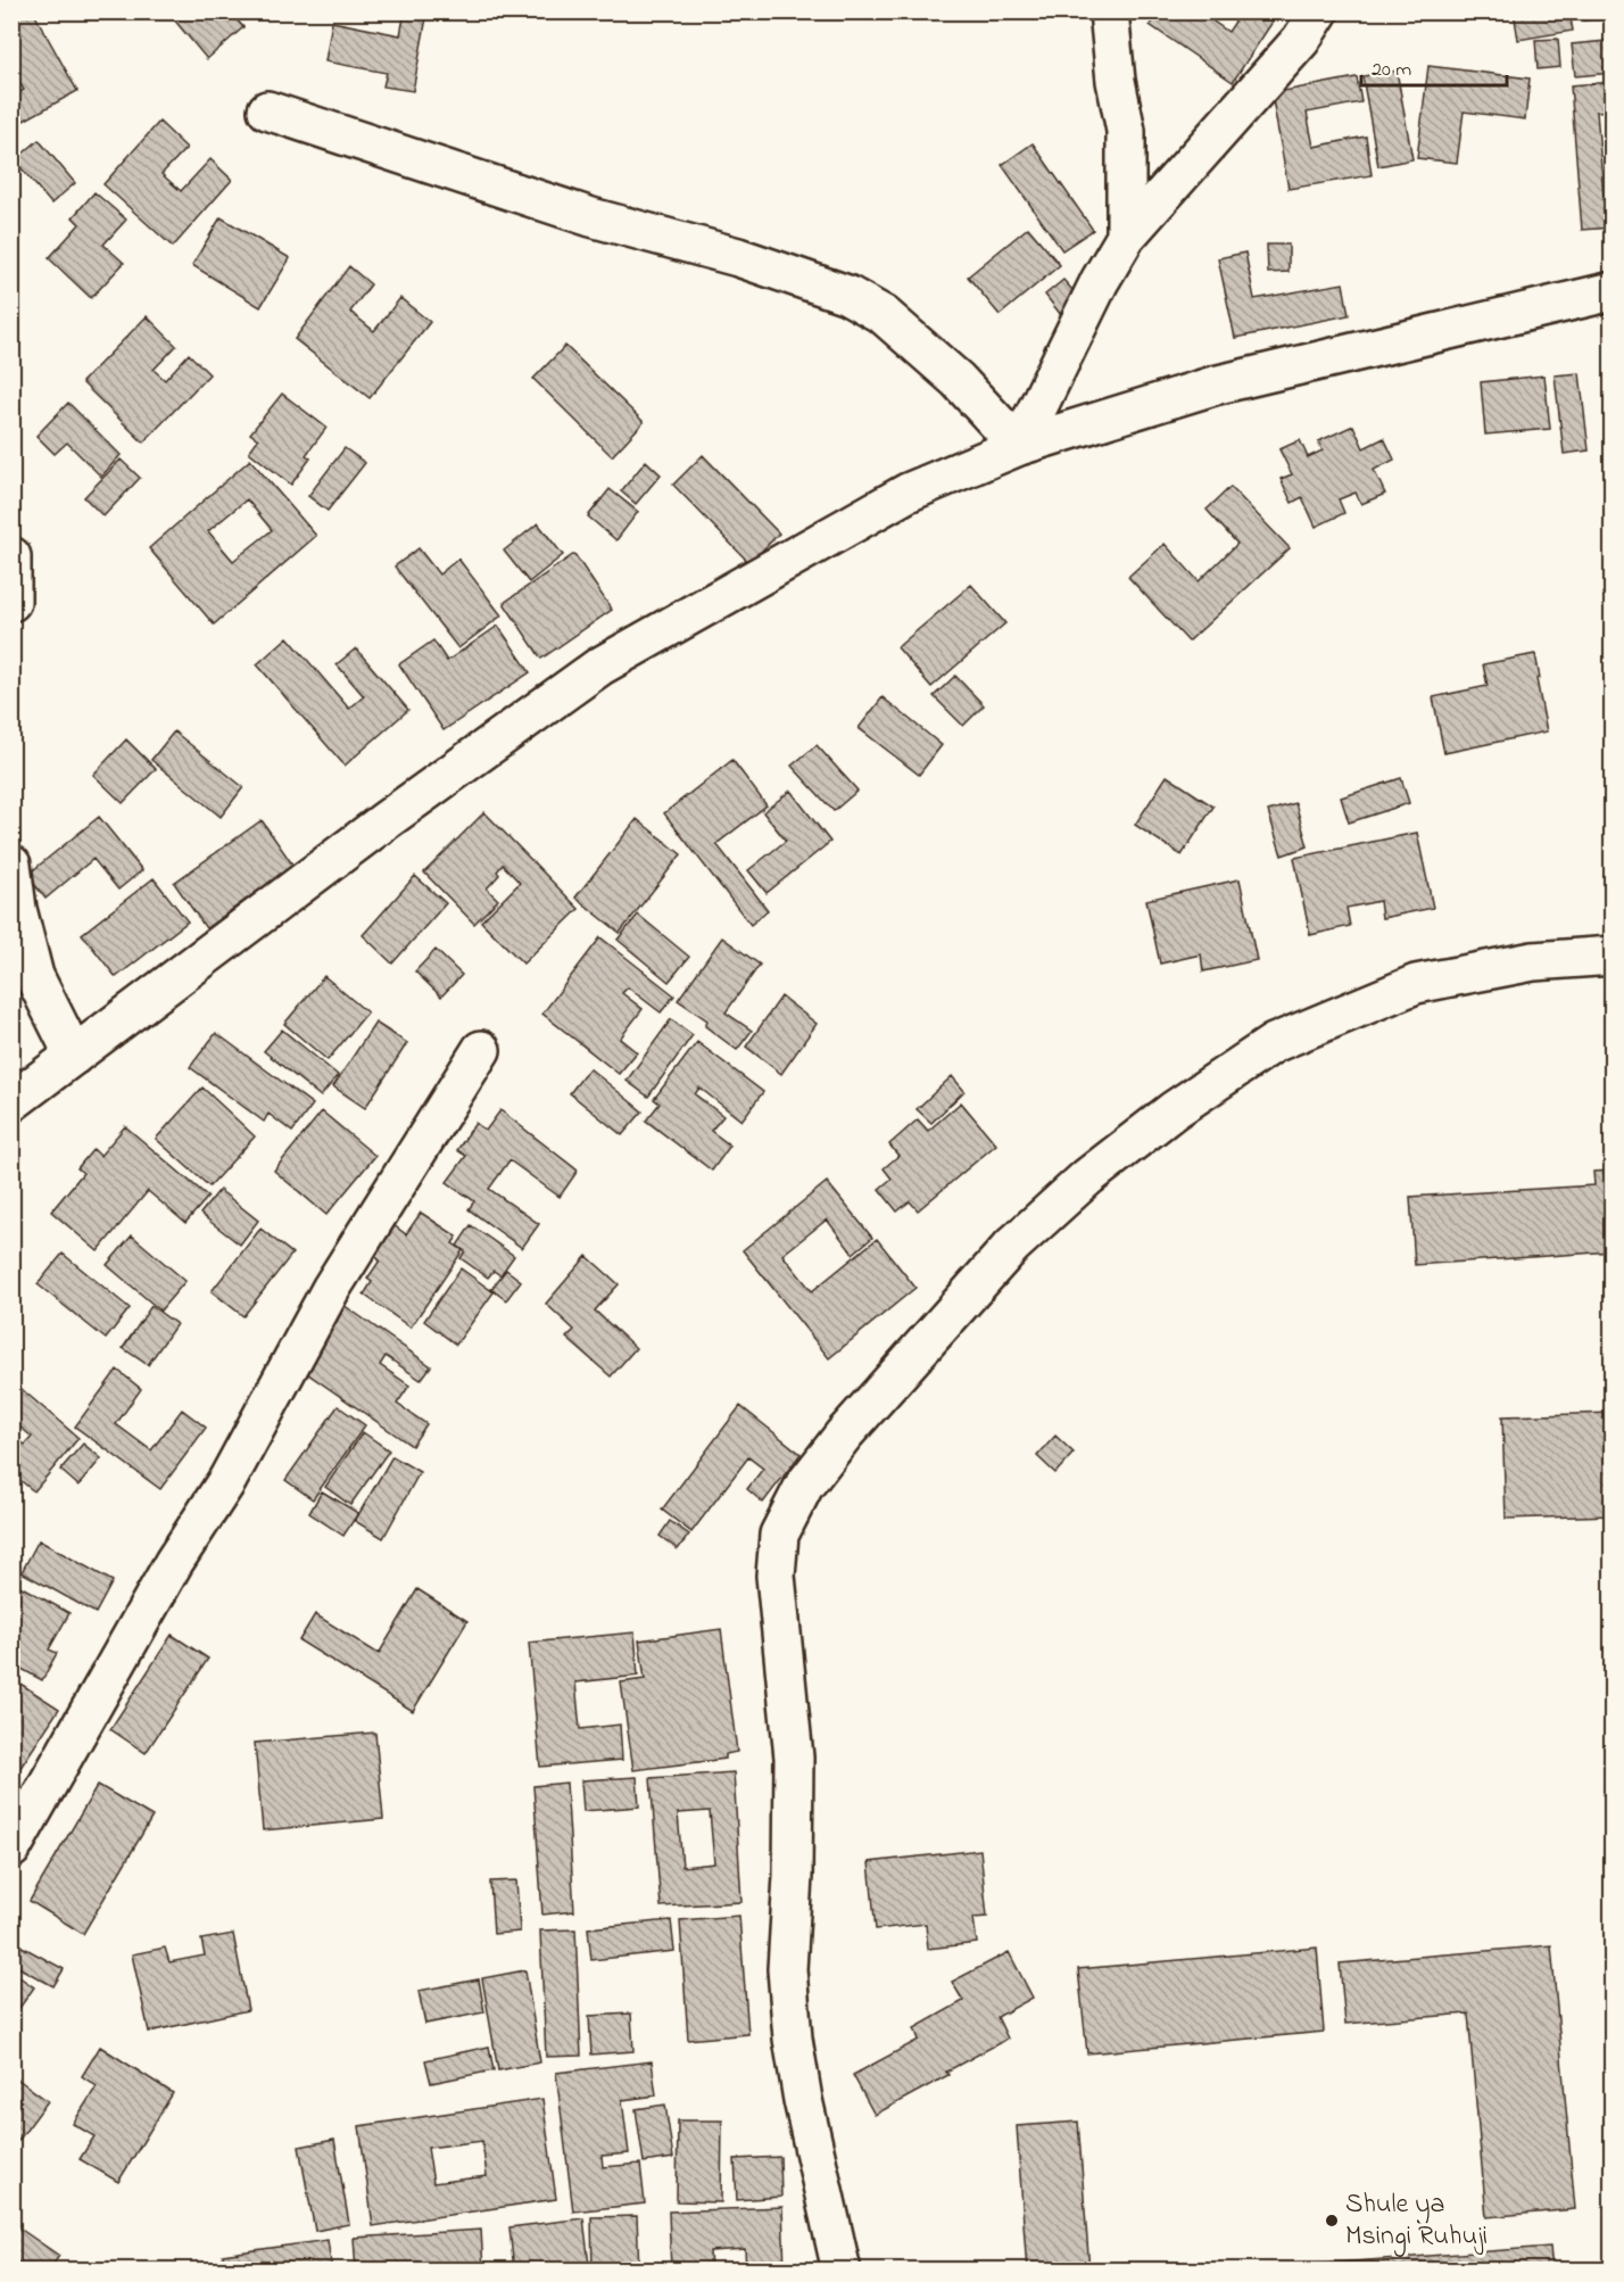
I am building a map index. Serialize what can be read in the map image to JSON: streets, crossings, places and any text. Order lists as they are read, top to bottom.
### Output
{
  "places": ["Shule ya Msingi Ruhuji"],
  "scale_bar": "20 m"
}
